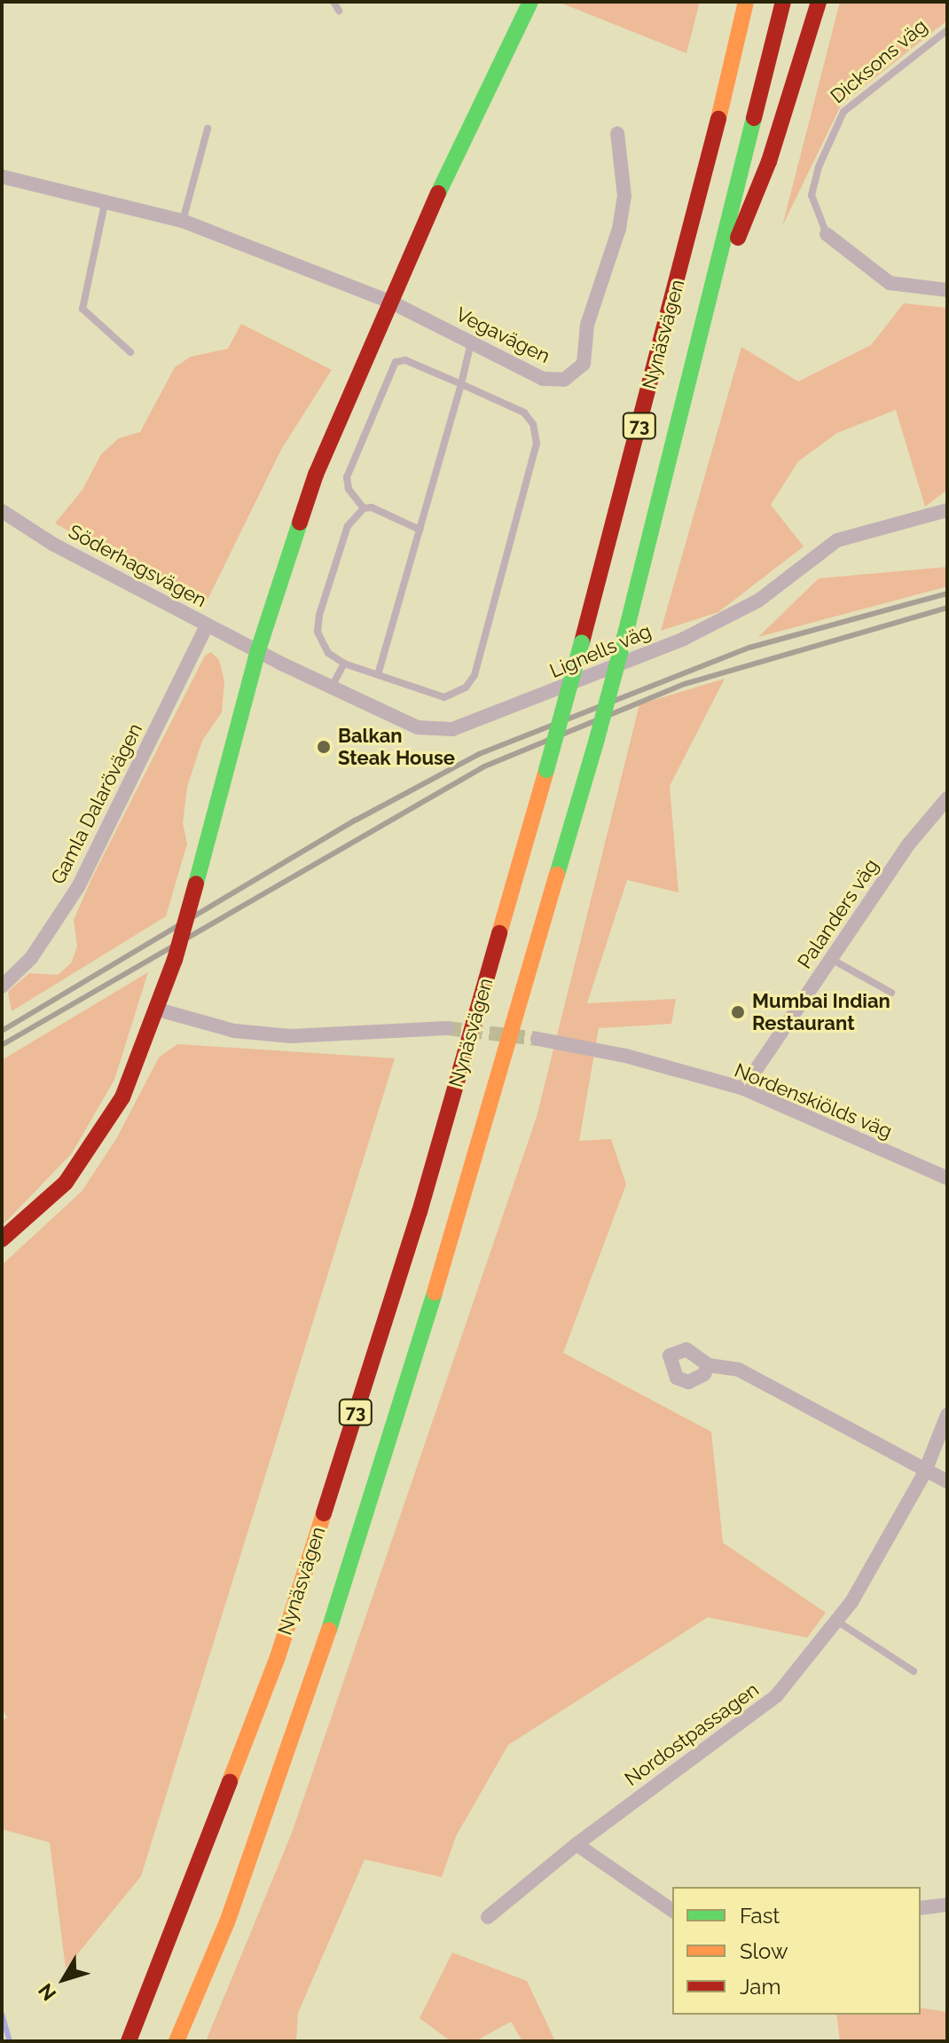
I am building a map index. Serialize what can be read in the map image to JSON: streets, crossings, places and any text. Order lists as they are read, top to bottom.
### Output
{
  "streets": {
    "main road": ["Nynäsvägen", "73"],
    "street": [
      "Dicksons väg",
      "Vegavägen",
      "Söderhagsvägen",
      "Lignells väg",
      "Gamla Dalarövägen",
      "Palanders väg",
      "Nordenskiölds väg",
      "Nordostpassagen"
    ]
  },
  "crossings": [
    ["Söderhagsvägen", "Lignells väg"],
    ["Söderhagsvägen", "Gamla Dalarövägen"],
    ["Palanders väg", "Nordenskiölds väg"]
  ],
  "places": ["Balkan Steak House", "Mumbai Indian Restaurant"],
  "legend": ["Fast", "Slow", "Jam"],
  "north": "bottom left"
}
